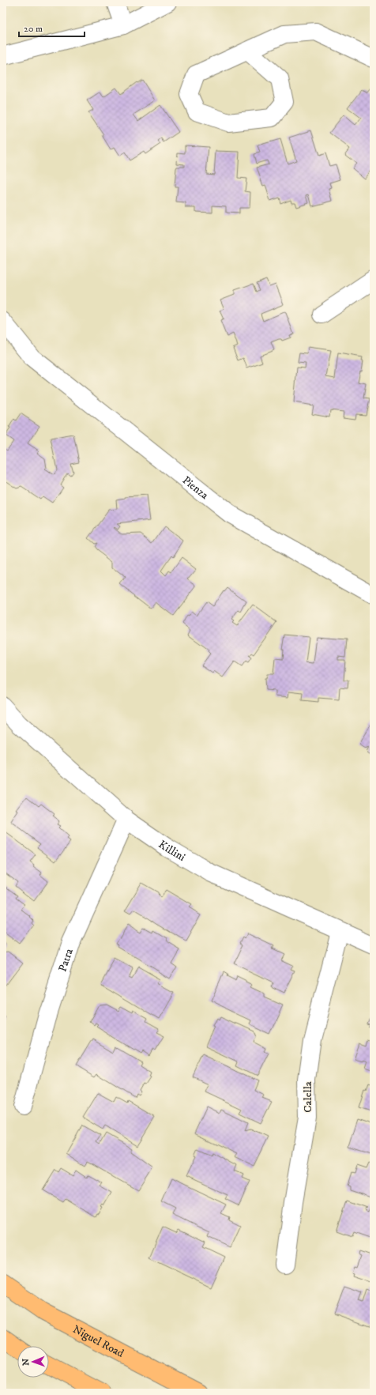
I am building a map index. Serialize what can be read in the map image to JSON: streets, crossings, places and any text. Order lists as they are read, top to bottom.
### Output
{
  "streets": {
    "main road": ["Niguel Road"],
    "street": [
      "Pienza",
      "Killini",
      "Patra",
      "Calella"
    ]
  },
  "crossings": [
    ["Killini", "Patra"],
    ["Killini", "Calella"]
  ],
  "scale_bar": "20 m",
  "north": "left"
}
